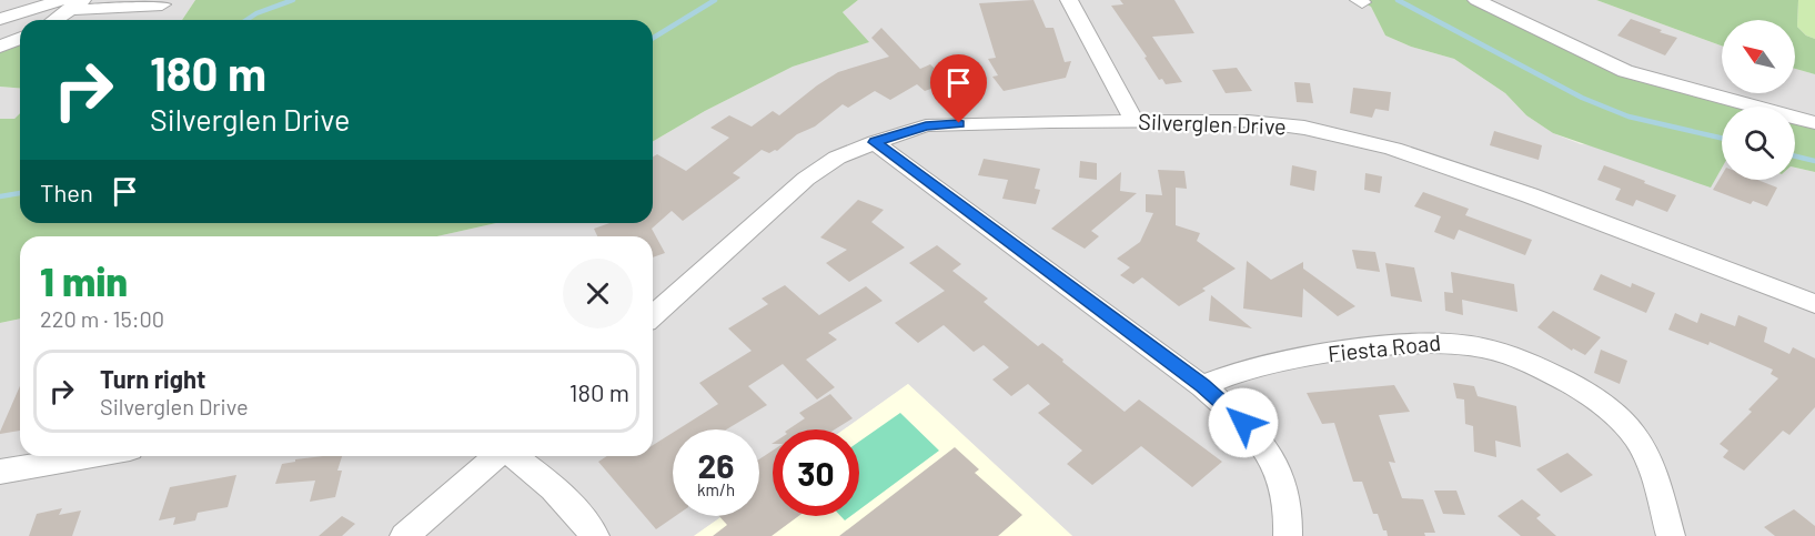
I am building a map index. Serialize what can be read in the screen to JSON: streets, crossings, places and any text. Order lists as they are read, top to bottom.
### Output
{
  "streets": {
    "street": ["Silverglen Drive", "Fiesta Road"]
  },
  "north": "top left",
  "page": {
    "turn": ["180 m", "Silverglen Drive"],
    "then": "Then",
    "heading": ["1 min", "220 m · 15:00"],
    "list": [
      {
        "name": "Turn right",
        "note": "Silverglen Drive",
        "value": "180 m"
      }
    ],
    "speed": "26 km/h",
    "limit": "30"
  }
}
